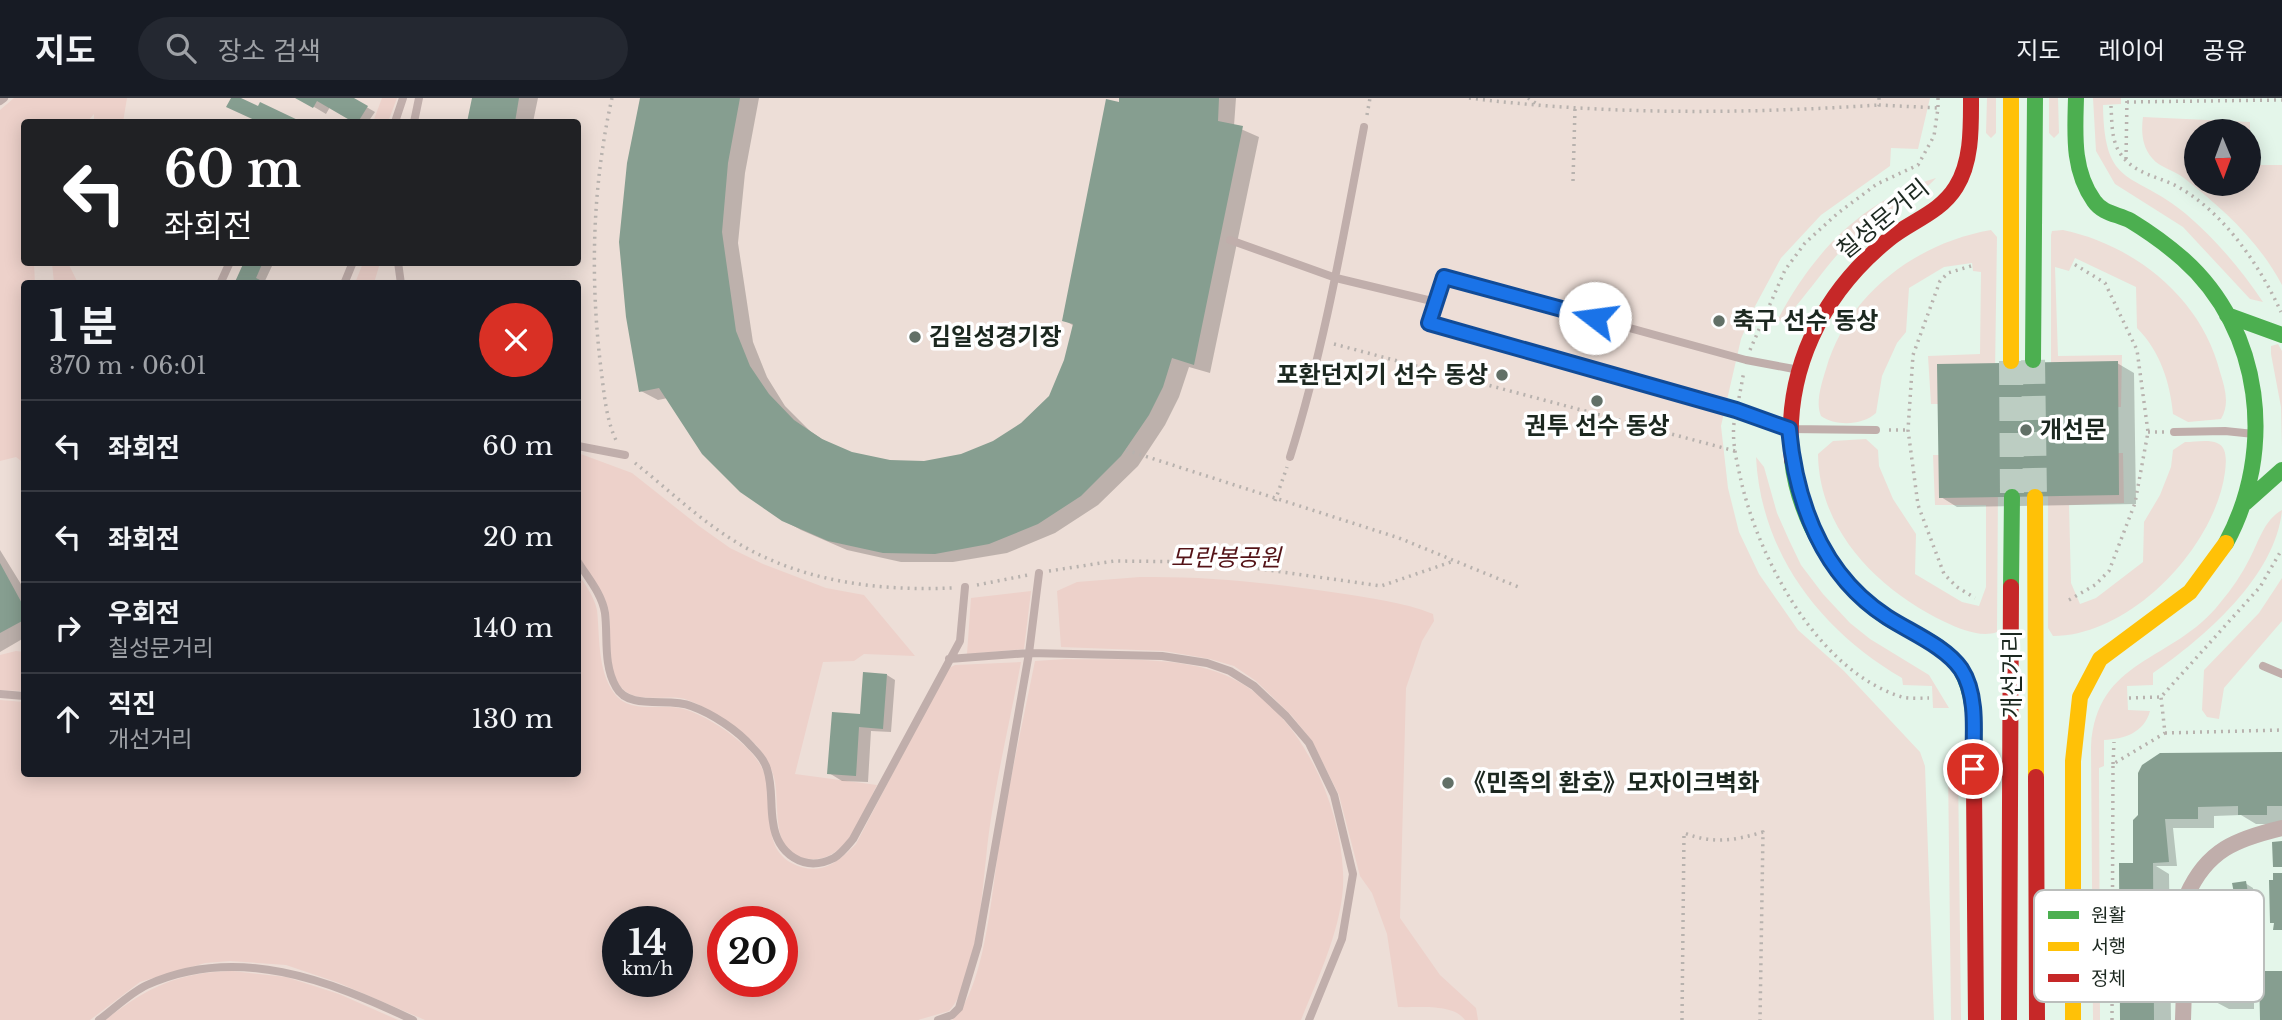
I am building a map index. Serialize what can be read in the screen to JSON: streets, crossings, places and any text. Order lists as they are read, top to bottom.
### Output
{
  "streets": {
    "main road": ["칠성문거리", "개선거리"]
  },
  "crossings": [
    ["칠성문거리", "개선거리"]
  ],
  "parks": ["모란봉공원"],
  "places": [
    "축구 선수 동상",
    "김일성경기장",
    "포환던지기 선수 동상",
    "권투 선수 동상",
    "개선문",
    "《민족의 환호》모자이크벽화"
  ],
  "legend": ["원활", "서행", "정체"],
  "north": "bottom",
  "page": {
    "header": "지도",
    "search": "장소 검색",
    "nav": ["지도", "레이어", "공유"],
    "turn": ["60 m", "좌회전"],
    "heading": ["1 분", "370 m · 06:01"],
    "list": [
      {
        "name": "좌회전",
        "value": "60 m"
      },
      {
        "name": "좌회전",
        "value": "20 m"
      },
      {
        "name": "우회전",
        "note": "칠성문거리",
        "value": "140 m"
      },
      {
        "name": "직진",
        "note": "개선거리",
        "value": "130 m"
      }
    ],
    "speed": "14 km/h",
    "limit": "20"
  }
}
